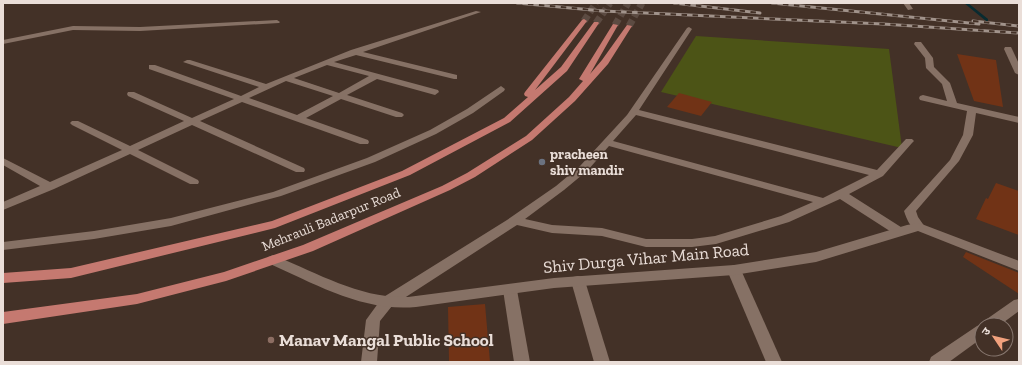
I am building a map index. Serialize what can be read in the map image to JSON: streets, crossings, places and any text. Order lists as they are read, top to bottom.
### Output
{
  "streets": {
    "main road": ["Mehrauli Badarpur Road"],
    "street": ["Shiv Durga Vihar Main Road"]
  },
  "crossings": [
    ["Mehrauli Badarpur Road", "Shiv Durga Vihar Main Road"]
  ],
  "places": ["pracheen shiv mandir", "Manav Mangal Public School"],
  "north": "top left"
}
